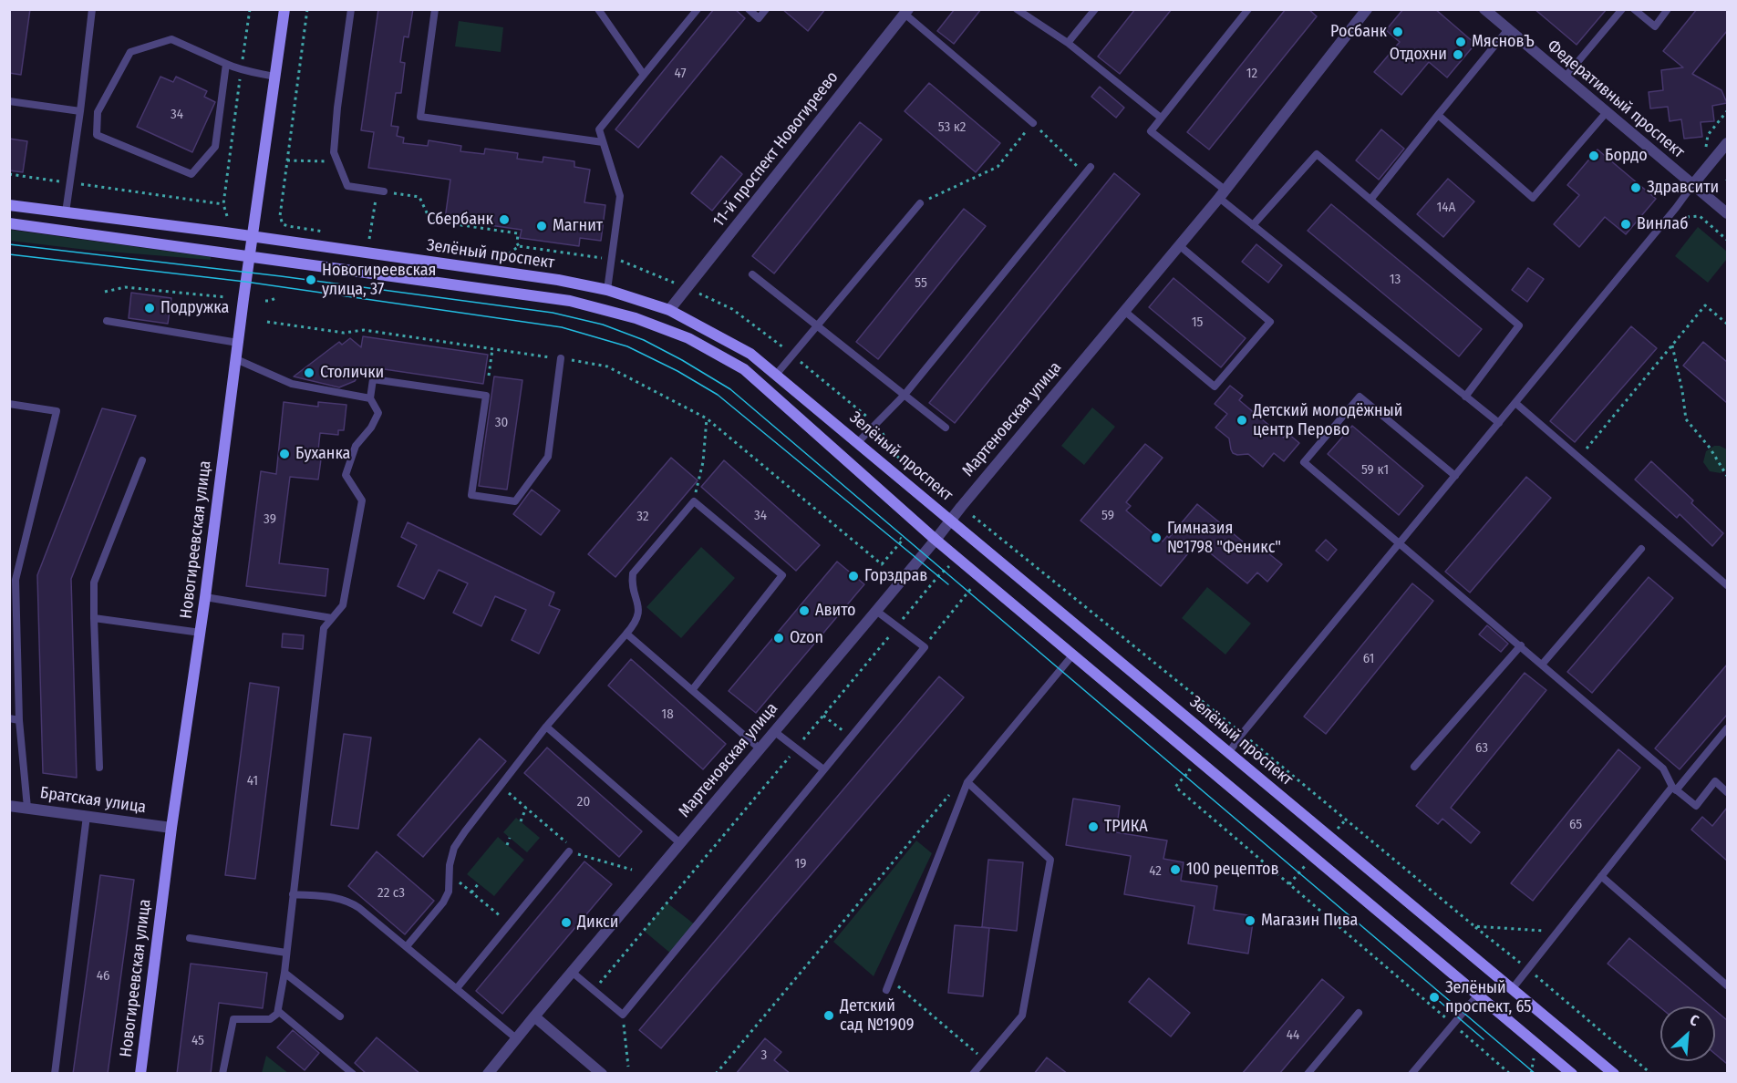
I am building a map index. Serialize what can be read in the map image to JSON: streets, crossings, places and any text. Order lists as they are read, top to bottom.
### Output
{
  "streets": {
    "main road": ["Зелёный проспект", "Новогиреевская улица"],
    "street": [
      "Федеративный проспект",
      "11-й проспект Новогиреево",
      "Мартеновская улица",
      "Братская улица"
    ]
  },
  "crossings": [
    ["11-й проспект Новогиреево", "Зелёный проспект"],
    ["Зелёный проспект", "Мартеновская улица"],
    ["Зелёный проспект", "Новогиреевская улица"],
    ["Новогиреевская улица", "Братская улица"]
  ],
  "places": [
    "Росбанк",
    "МясновЪ",
    "Отдохни",
    "Бордо",
    "Здравсити",
    "Сбербанк",
    "Винлаб",
    "Магнит",
    "Новогиреевская улица, 37",
    "Подружка",
    "Столички",
    "Детский молодёжный центр Перово",
    "Буханка",
    "Гимназия №1798 \"Феникс\"",
    "Горздрав",
    "Авито",
    "Ozon",
    "ТРИКА",
    "100 рецептов",
    "Магазин Пива",
    "Дикси",
    "Зелёный проспект, 65",
    "Детский сад №1909"
  ],
  "house_numbers": [
    "47",
    "12",
    "34",
    "53 к2",
    "14А",
    "13",
    "55",
    "15",
    "30",
    "59 к1",
    "34",
    "59",
    "32",
    "39",
    "61",
    "18",
    "63",
    "41",
    "20",
    "65",
    "19",
    "42",
    "22 с3",
    "46",
    "44",
    "45",
    "3"
  ],
  "north": "top right"
}
